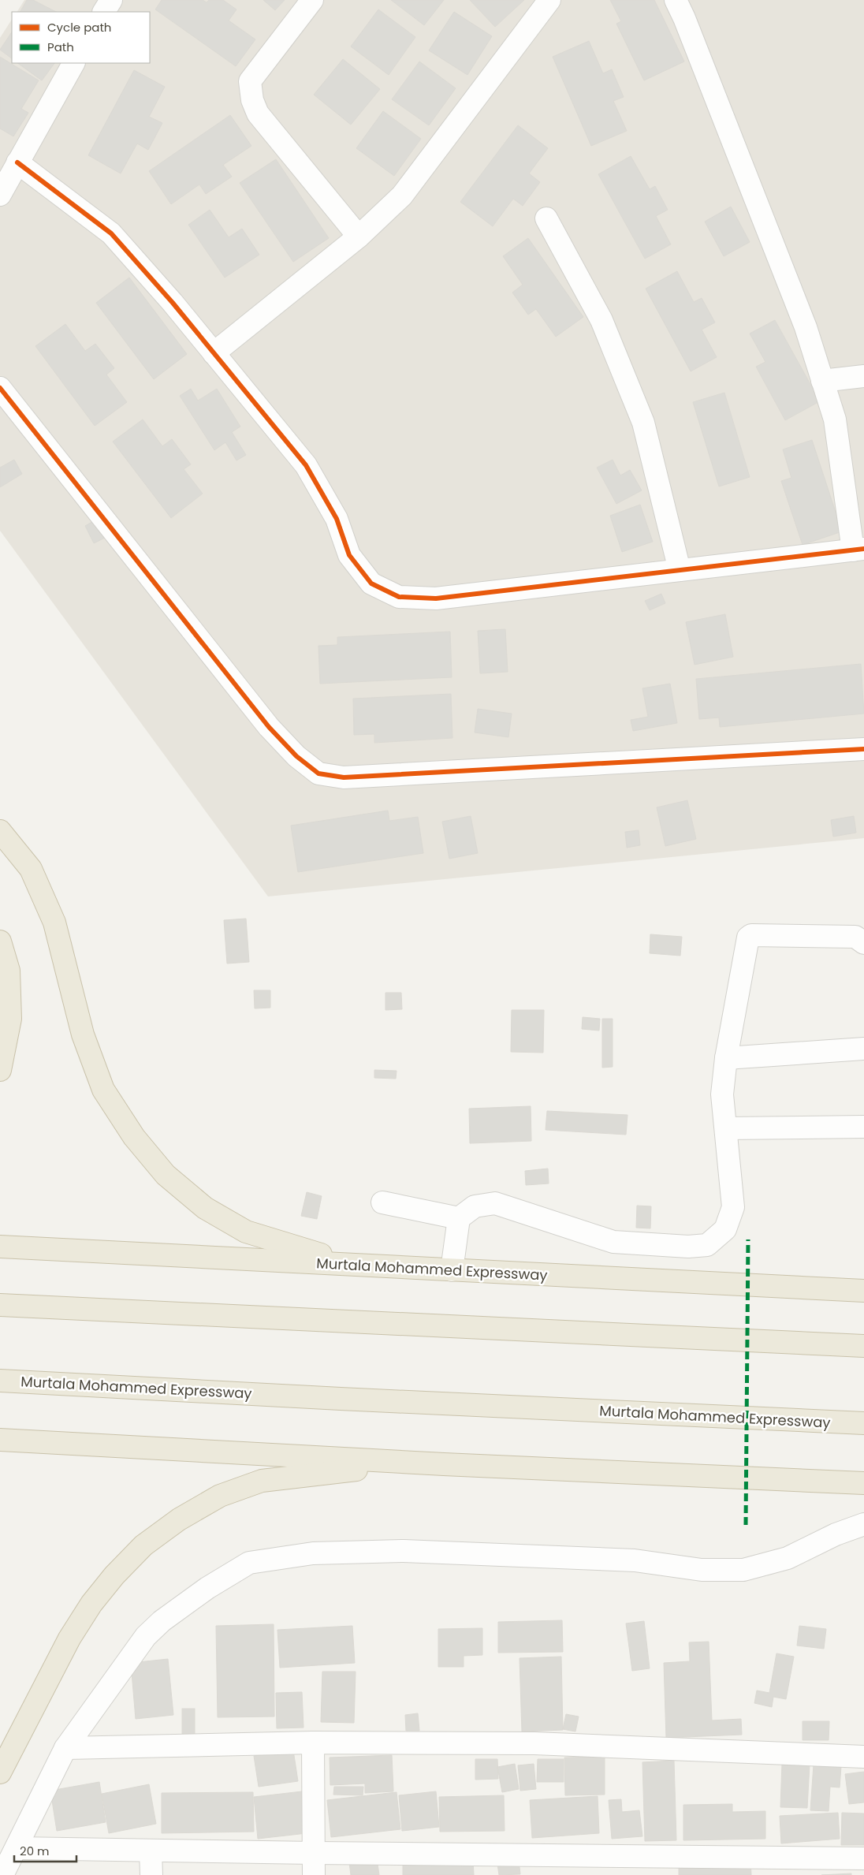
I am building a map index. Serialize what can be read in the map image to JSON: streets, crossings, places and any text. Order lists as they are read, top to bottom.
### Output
{
  "streets": {
    "highway": ["Murtala Mohammed Expressway"]
  },
  "legend": ["Cycle path", "Path"],
  "scale_bar": "20 m"
}
